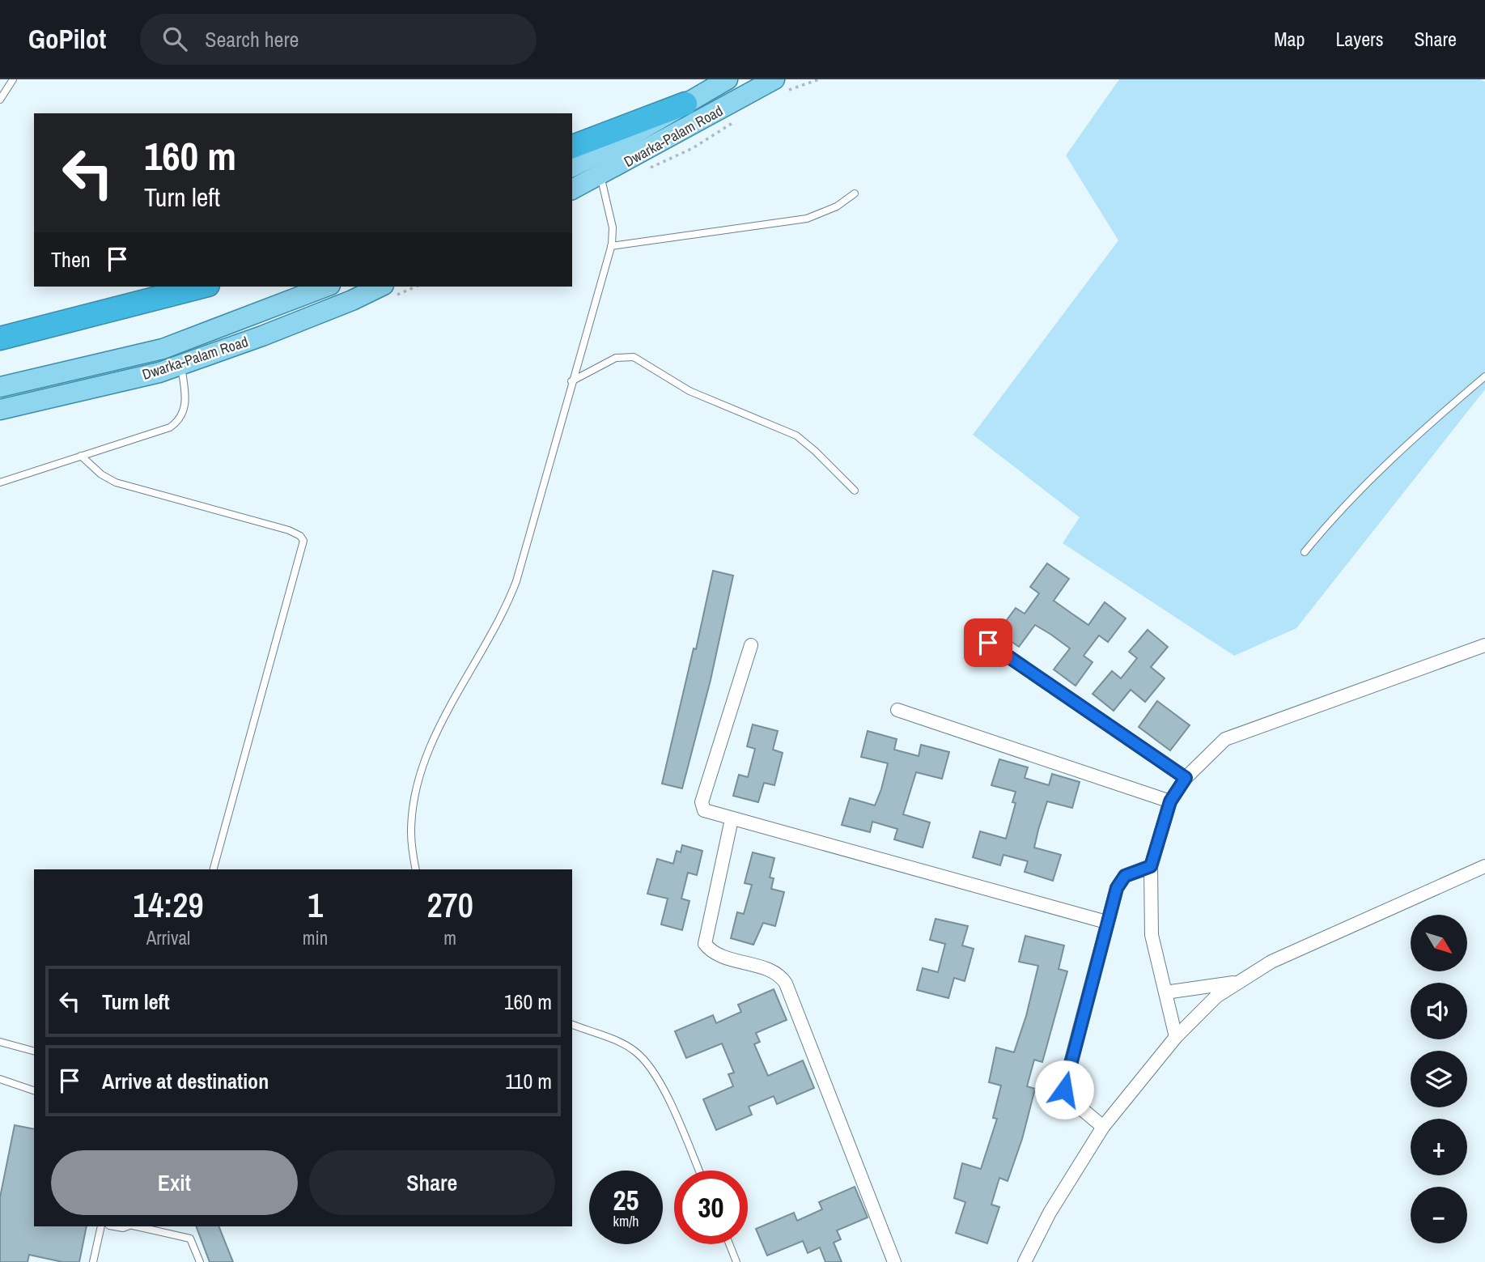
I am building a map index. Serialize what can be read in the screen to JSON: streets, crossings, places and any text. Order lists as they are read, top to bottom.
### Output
{
  "streets": {
    "main road": ["Dwarka-Palam Road"]
  },
  "north": "bottom right",
  "page": {
    "header": "GoPilot",
    "search": "Search here",
    "nav": ["Map", "Layers", "Share"],
    "turn": ["160 m", "Turn left"],
    "then": "Then",
    "eta": [
      "14:29",
      "Arrival",
      "1",
      "min",
      "270",
      "m"
    ],
    "map_buttons": ["+", "−"],
    "list": [
      {
        "name": "Turn left",
        "value": "160 m"
      },
      {
        "name": "Arrive at destination",
        "value": "110 m"
      }
    ],
    "buttons": ["Exit", "Share"],
    "speed": "25 km/h",
    "limit": "30"
  }
}
